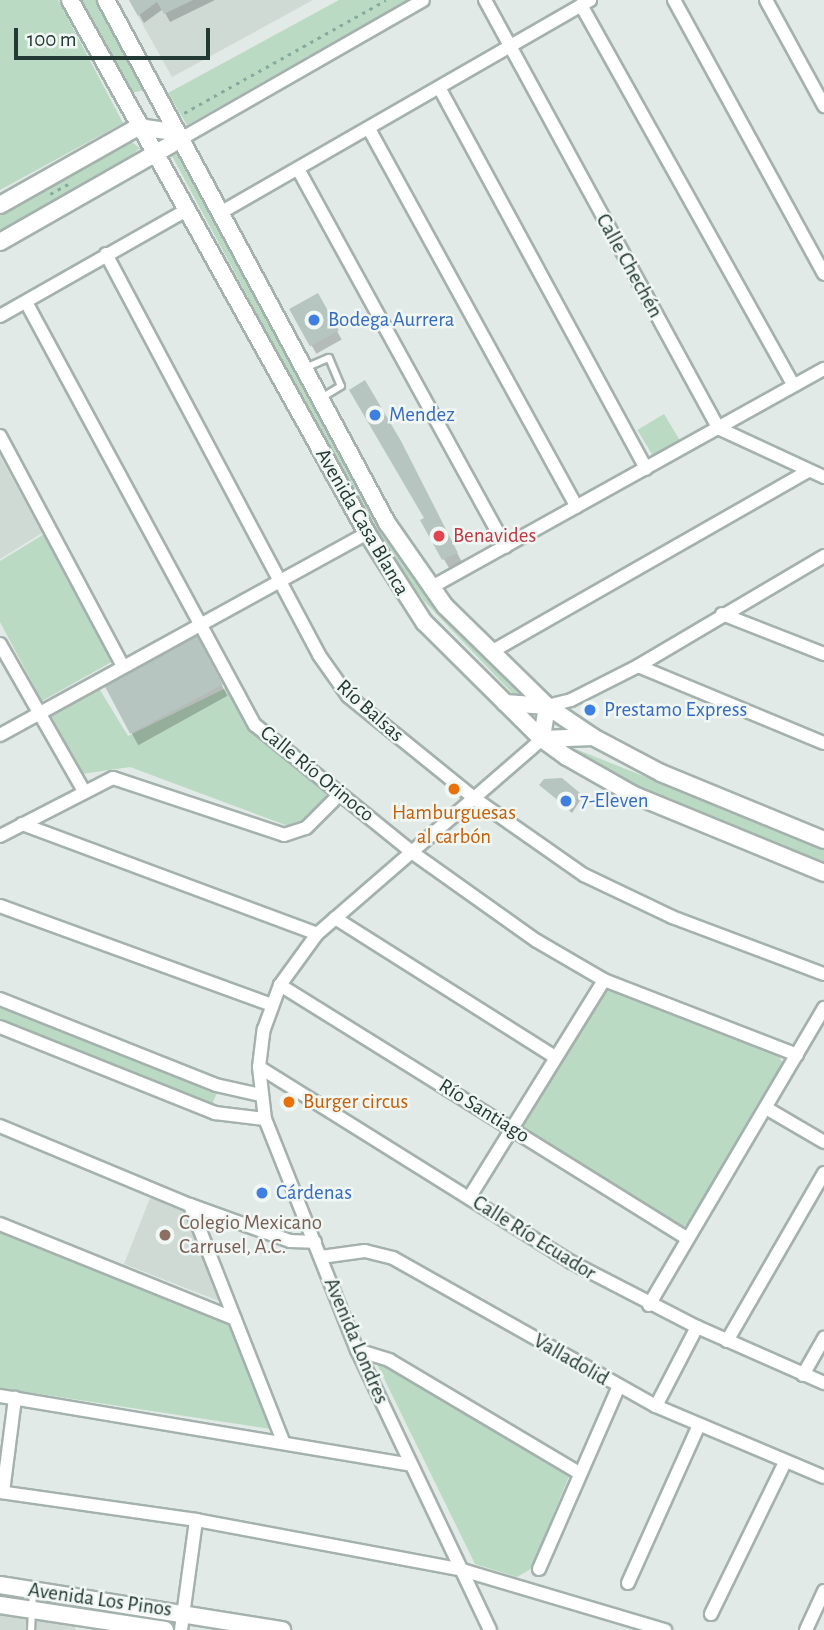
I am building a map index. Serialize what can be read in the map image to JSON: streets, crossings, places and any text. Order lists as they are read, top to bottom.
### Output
{
  "streets": {
    "street": [
      "Calle Chechén",
      "Avenida Casa Blanca",
      "Río Balsas",
      "Calle Río Orinoco",
      "Río Santiago",
      "Calle Río Ecuador",
      "Avenida Londres",
      "Valladolid",
      "Avenida Los Pinos"
    ]
  },
  "crossings": [
    ["Avenida Casa Blanca", "Avenida Londres"],
    ["Río Balsas", "Avenida Londres"],
    ["Calle Río Orinoco", "Avenida Londres"],
    ["Río Santiago", "Avenida Londres"],
    ["Calle Río Ecuador", "Avenida Londres"],
    ["Avenida Londres", "Valladolid"]
  ],
  "places": [
    "Bodega Aurrera",
    "Mendez",
    "Benavides",
    "Prestamo Express",
    "Hamburguesas al carbón",
    "7-Eleven",
    "Burger circus",
    "Cárdenas",
    "Colegio Mexicano Carrusel, A.C."
  ],
  "scale_bar": "100 m"
}
